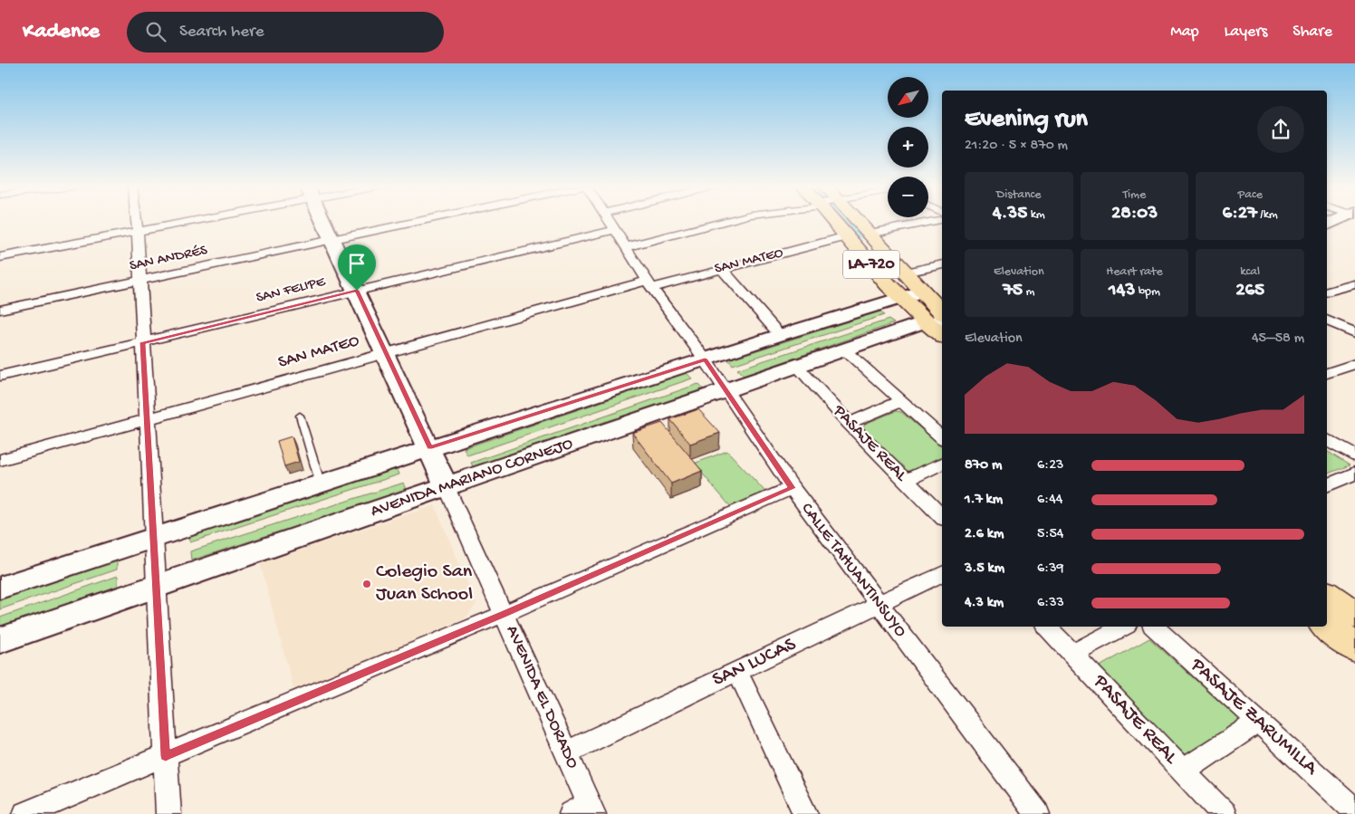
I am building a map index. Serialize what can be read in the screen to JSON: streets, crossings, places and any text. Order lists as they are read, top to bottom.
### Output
{
  "streets": {
    "main road": ["LA-720"],
    "street": [
      "SAN ANDRÉS",
      "SAN MATEO",
      "SAN FELIPE",
      "PASAJE REAL",
      "AVENIDA MARIANO CORNEJO",
      "CALLE TAHUANTINSUYO",
      "SAN LUCAS",
      "AVENIDA EL DORADO",
      "PASAJE ZARUMILLA"
    ]
  },
  "crossings": [
    ["SAN ANDRÉS", "AVENIDA EL DORADO"],
    ["SAN MATEO", "LA-720"],
    ["SAN MATEO", "CALLE TAHUANTINSUYO"],
    ["SAN MATEO", "AVENIDA EL DORADO"],
    ["LA-720", "AVENIDA MARIANO CORNEJO"],
    ["SAN FELIPE", "CALLE TAHUANTINSUYO"],
    ["SAN FELIPE", "AVENIDA EL DORADO"],
    ["PASAJE REAL", "AVENIDA MARIANO CORNEJO"],
    ["AVENIDA MARIANO CORNEJO", "CALLE TAHUANTINSUYO"],
    ["AVENIDA MARIANO CORNEJO", "AVENIDA EL DORADO"],
    ["CALLE TAHUANTINSUYO", "SAN LUCAS"],
    ["SAN LUCAS", "AVENIDA EL DORADO"]
  ],
  "places": ["Colegio San Juan School"],
  "north": "bottom left",
  "page": {
    "header": "Kadence",
    "search": "Search here",
    "nav": ["Map", "Layers", "Share"],
    "map_buttons": ["+", "−"],
    "heading": ["Evening run", "21:20 · 5 × 870 m"],
    "stats": [
      ["Distance", "4.35 km"],
      ["Time", "28:03"],
      ["Pace", "6:27 /km"],
      ["Elevation", "75 m"],
      ["Heart rate", "143 bpm"],
      ["kcal", "265"]
    ],
    "chart": ["Elevation", "45–58 m"],
    "list": [
      {
        "name": "870 m",
        "note": "6:23"
      },
      {
        "name": "1.7 km",
        "note": "6:44"
      },
      {
        "name": "2.6 km",
        "note": "5:54"
      },
      {
        "name": "3.5 km",
        "note": "6:39"
      },
      {
        "name": "4.3 km",
        "note": "6:33"
      }
    ]
  }
}
